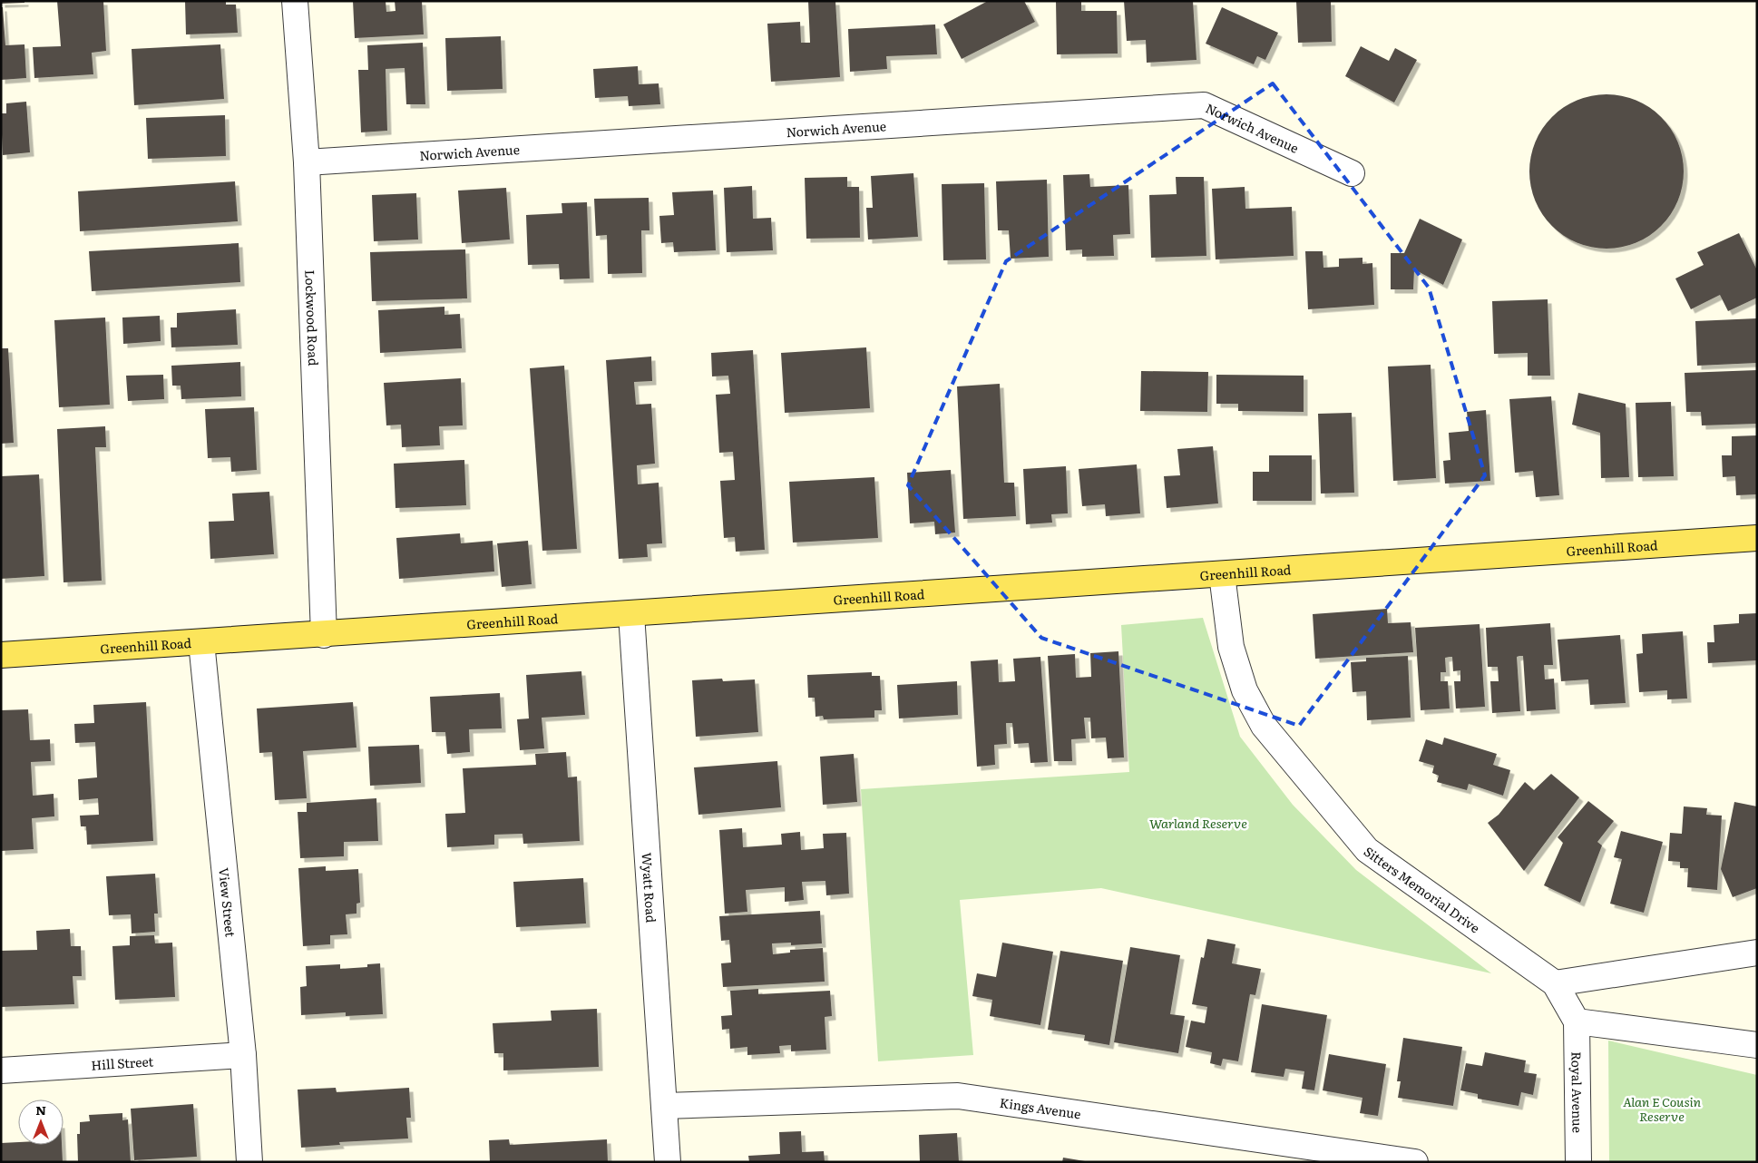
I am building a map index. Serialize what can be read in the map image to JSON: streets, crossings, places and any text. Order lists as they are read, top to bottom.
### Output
{
  "streets": {
    "main road": ["Greenhill Road"],
    "street": [
      "Norwich Avenue",
      "Lockwood Road",
      "Wyatt Road",
      "Sitters Memorial Drive",
      "View Street",
      "Hill Street",
      "Royal Avenue",
      "Kings Avenue"
    ]
  },
  "crossings": [
    ["Norwich Avenue", "Lockwood Road"],
    ["Lockwood Road", "Greenhill Road"],
    ["Greenhill Road", "Wyatt Road"],
    ["Greenhill Road", "Sitters Memorial Drive"],
    ["Greenhill Road", "View Street"],
    ["Wyatt Road", "Kings Avenue"],
    ["Sitters Memorial Drive", "Royal Avenue"],
    ["View Street", "Hill Street"]
  ],
  "parks": ["Warland Reserve", "Alan E Cousin Reserve"],
  "north": "top"
}
